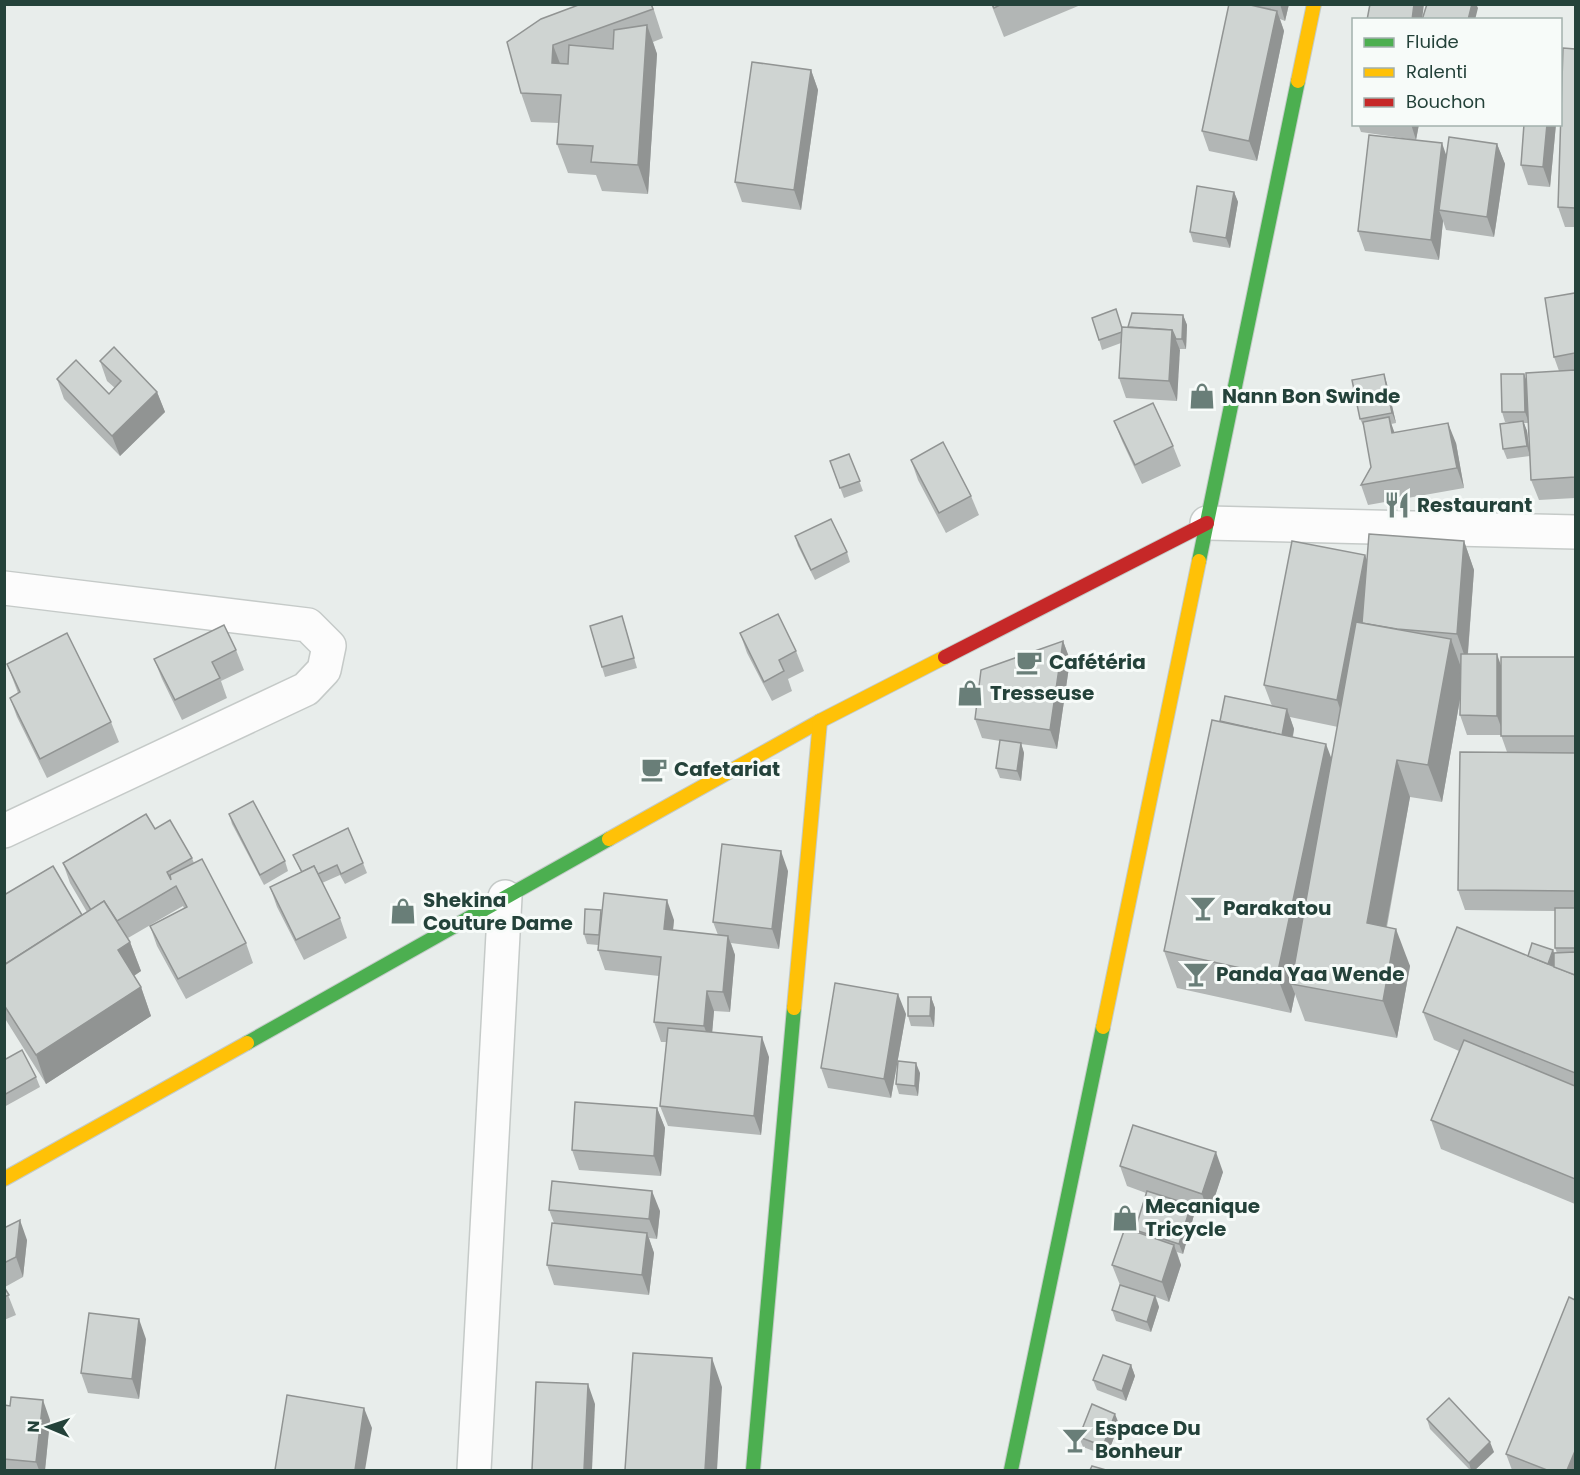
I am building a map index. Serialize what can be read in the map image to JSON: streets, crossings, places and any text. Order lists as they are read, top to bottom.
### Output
{
  "places": {
    "shop": [
      "Nann Bon Swinde",
      "Tresseuse",
      "Shekina Couture Dame",
      "Mecanique Tricycle"
    ],
    "restaurant": ["Restaurant"],
    "cafe": ["Cafétéria", "Cafetariat"],
    "bar": ["Parakatou", "Panda Yaa Wende", "Espace Du Bonheur"]
  },
  "legend": ["Fluide", "Ralenti", "Bouchon"],
  "north": "left"
}
